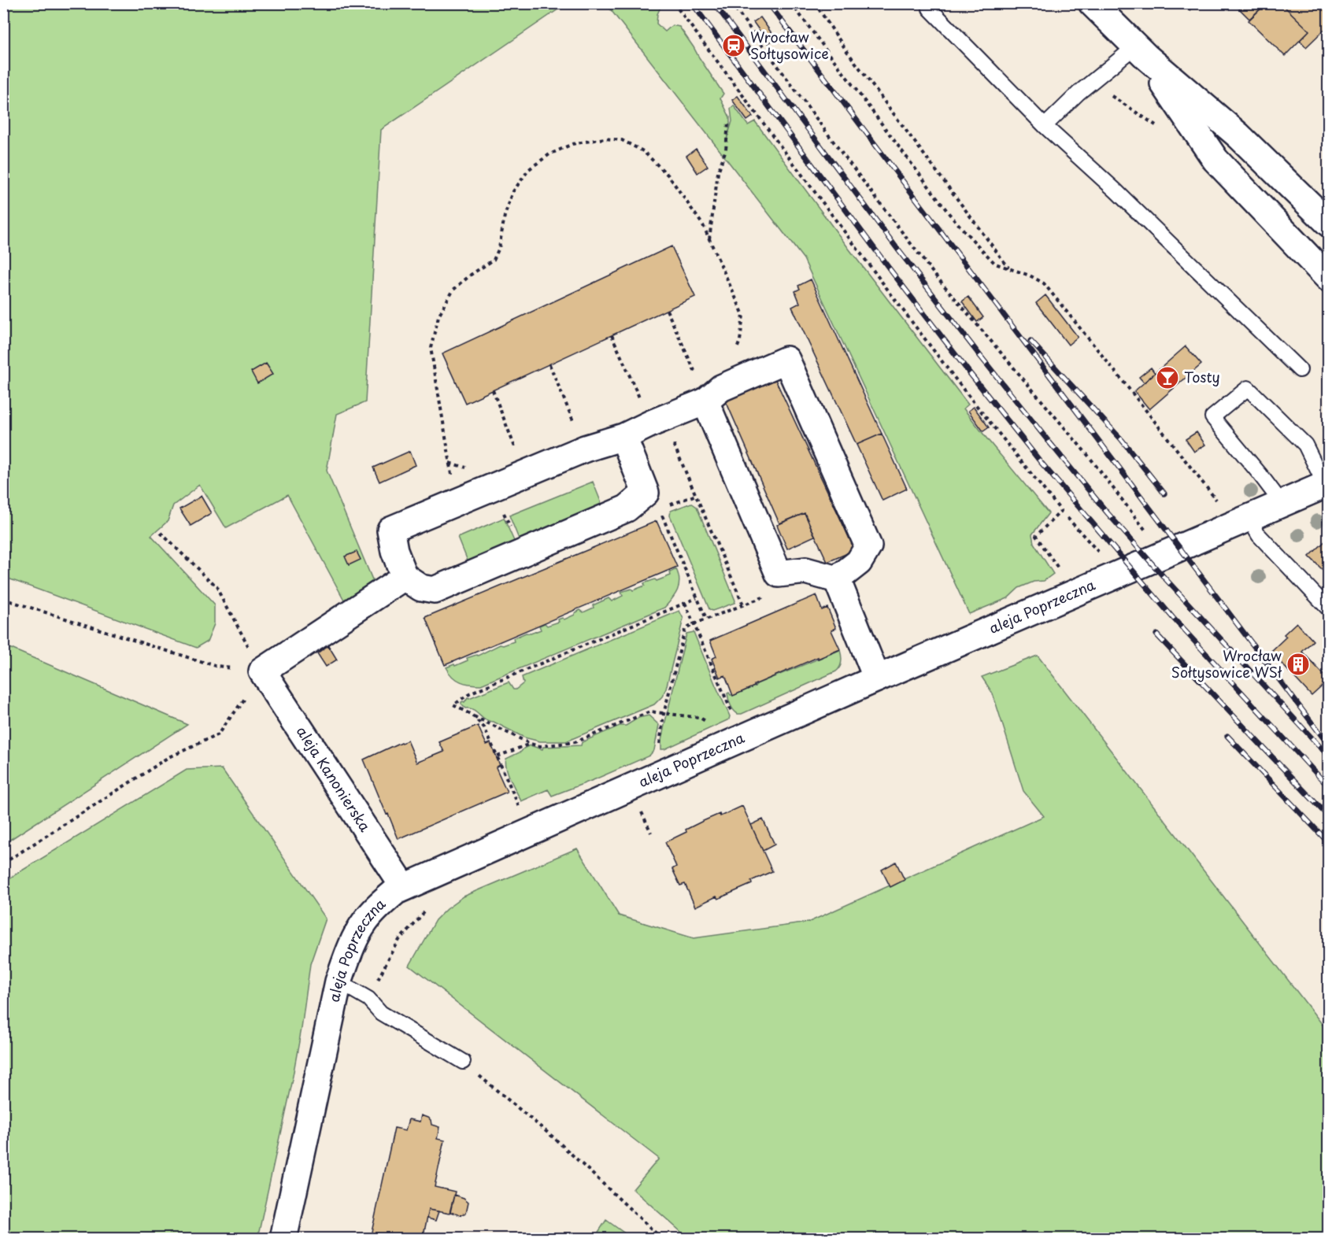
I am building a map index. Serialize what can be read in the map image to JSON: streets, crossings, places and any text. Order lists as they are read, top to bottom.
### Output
{
  "streets": {
    "street": ["aleja Poprzeczna", "aleja Kanonierska"]
  },
  "crossings": [
    ["aleja Poprzeczna", "aleja Kanonierska"]
  ],
  "places": {
    "station": ["Wrocław Sołtysowice"],
    "bar": ["Tosty"],
    "building": ["Wrocław Sołtysowice WSł"]
  }
}
